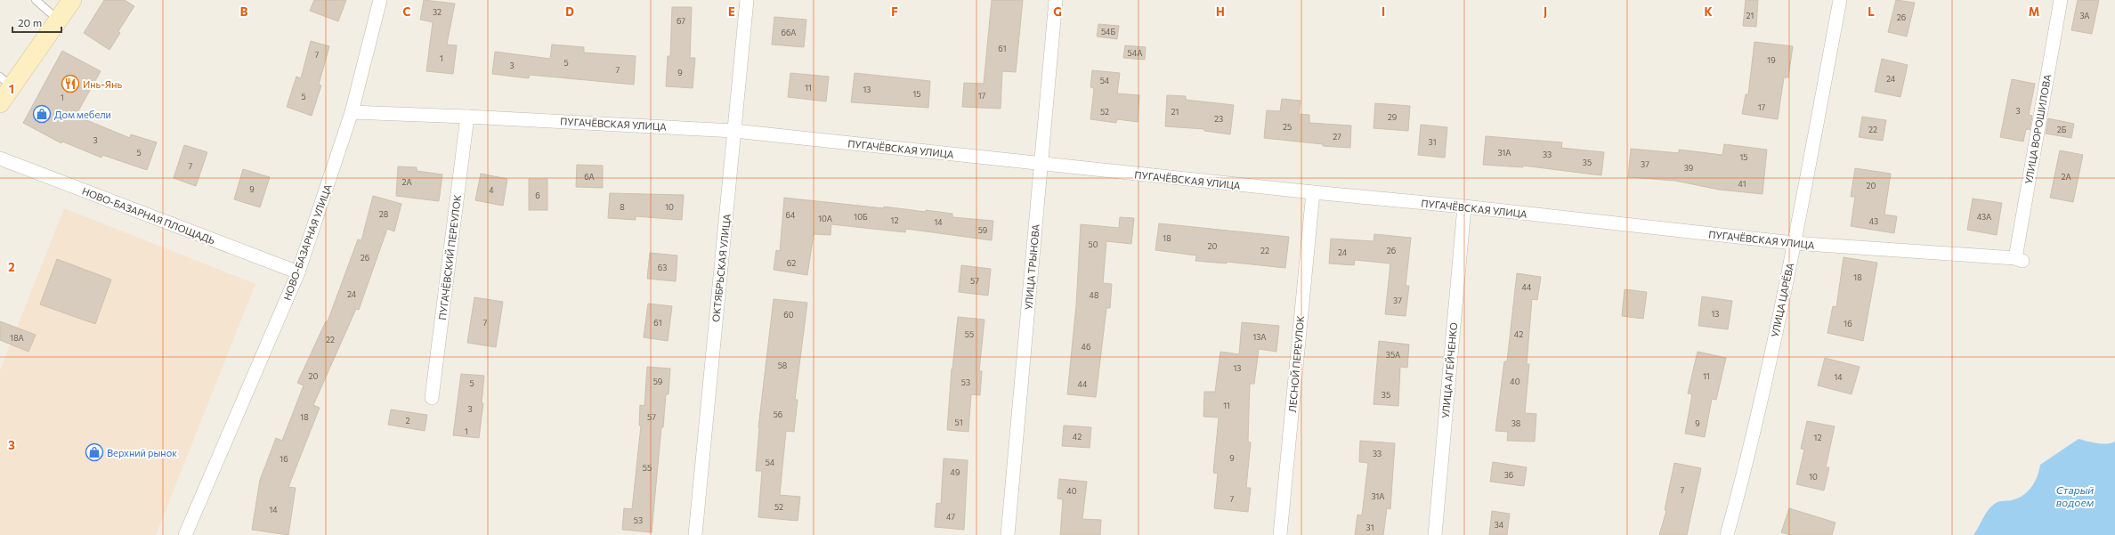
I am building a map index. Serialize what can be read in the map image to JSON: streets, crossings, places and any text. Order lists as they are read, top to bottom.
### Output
{
  "streets": {
    "street": [
      "ПУГАЧЁВСКАЯ УЛИЦА",
      "УЛИЦА ВОРОШИЛОВА",
      "НОВО-БАЗАРНАЯ ПЛОЩАДЬ",
      "НОВО-БАЗАРНАЯ УЛИЦА",
      "ПУГАЧЁВСКИЙ ПЕРЕУЛОК",
      "УЛИЦА ТРЫНОВА",
      "ОКТЯБРЬСКАЯ УЛИЦА",
      "УЛИЦА ЦАРЁВА",
      "ЛЕСНОЙ ПЕРЕУЛОК",
      "УЛИЦА АГЕЙЧЕНКО"
    ]
  },
  "crossings": [
    ["ПУГАЧЁВСКАЯ УЛИЦА", "УЛИЦА ВОРОШИЛОВА"],
    ["ПУГАЧЁВСКАЯ УЛИЦА", "НОВО-БАЗАРНАЯ УЛИЦА"],
    ["ПУГАЧЁВСКАЯ УЛИЦА", "ПУГАЧЁВСКИЙ ПЕРЕУЛОК"],
    ["ПУГАЧЁВСКАЯ УЛИЦА", "УЛИЦА ТРЫНОВА"],
    ["ПУГАЧЁВСКАЯ УЛИЦА", "ОКТЯБРЬСКАЯ УЛИЦА"],
    ["ПУГАЧЁВСКАЯ УЛИЦА", "УЛИЦА ЦАРЁВА"],
    ["ПУГАЧЁВСКАЯ УЛИЦА", "ЛЕСНОЙ ПЕРЕУЛОК"],
    ["ПУГАЧЁВСКАЯ УЛИЦА", "УЛИЦА АГЕЙЧЕНКО"],
    ["НОВО-БАЗАРНАЯ ПЛОЩАДЬ", "НОВО-БАЗАРНАЯ УЛИЦА"]
  ],
  "water": ["Старый водоем"],
  "places": {
    "restaurant": ["Инь-Янь"],
    "shop": ["Дом мебели", "Верхний рынок"]
  },
  "house_numbers": [
    "32",
    "21",
    "3А",
    "26",
    "67",
    "54Б",
    "66А",
    "61",
    "54А",
    "7",
    "1",
    "19",
    "5",
    "3",
    "7",
    "9",
    "24",
    "54",
    "11",
    "13",
    "15",
    "17",
    "5",
    "1",
    "17",
    "3",
    "52",
    "21",
    "29",
    "23",
    "25",
    "22",
    "2Б",
    "27",
    "3",
    "31",
    "5",
    "31А",
    "33",
    "15",
    "35",
    "37",
    "7",
    "39",
    "6А",
    "2А",
    "2А",
    "41",
    "20",
    "9",
    "4",
    "6",
    "8",
    "10",
    "28",
    "64",
    "10Б",
    "43А",
    "10А",
    "12",
    "43",
    "14",
    "59",
    "18",
    "50",
    "20",
    "22",
    "26",
    "24",
    "26",
    "62",
    "63",
    "18",
    "57",
    "44",
    "24",
    "48",
    "37",
    "13",
    "60",
    "7",
    "61",
    "16",
    "55",
    "42",
    "13А",
    "18А",
    "22",
    "46",
    "35А",
    "58",
    "13",
    "20",
    "11",
    "14",
    "59",
    "40",
    "53",
    "5",
    "44",
    "35",
    "11",
    "3",
    "56",
    "18",
    "57",
    "2",
    "51",
    "38",
    "9",
    "1",
    "42",
    "12",
    "33",
    "9",
    "16",
    "54",
    "55",
    "49",
    "36",
    "10",
    "7",
    "40",
    "31А",
    "7",
    "52",
    "14",
    "47",
    "53",
    "34",
    "31"
  ],
  "scale_bar": "20 m",
  "grid": {
    "columns": [
      "B",
      "C",
      "D",
      "E",
      "F",
      "G",
      "H",
      "I",
      "J",
      "K",
      "L",
      "M"
    ],
    "rows": ["1", "2", "3"]
  }
}
